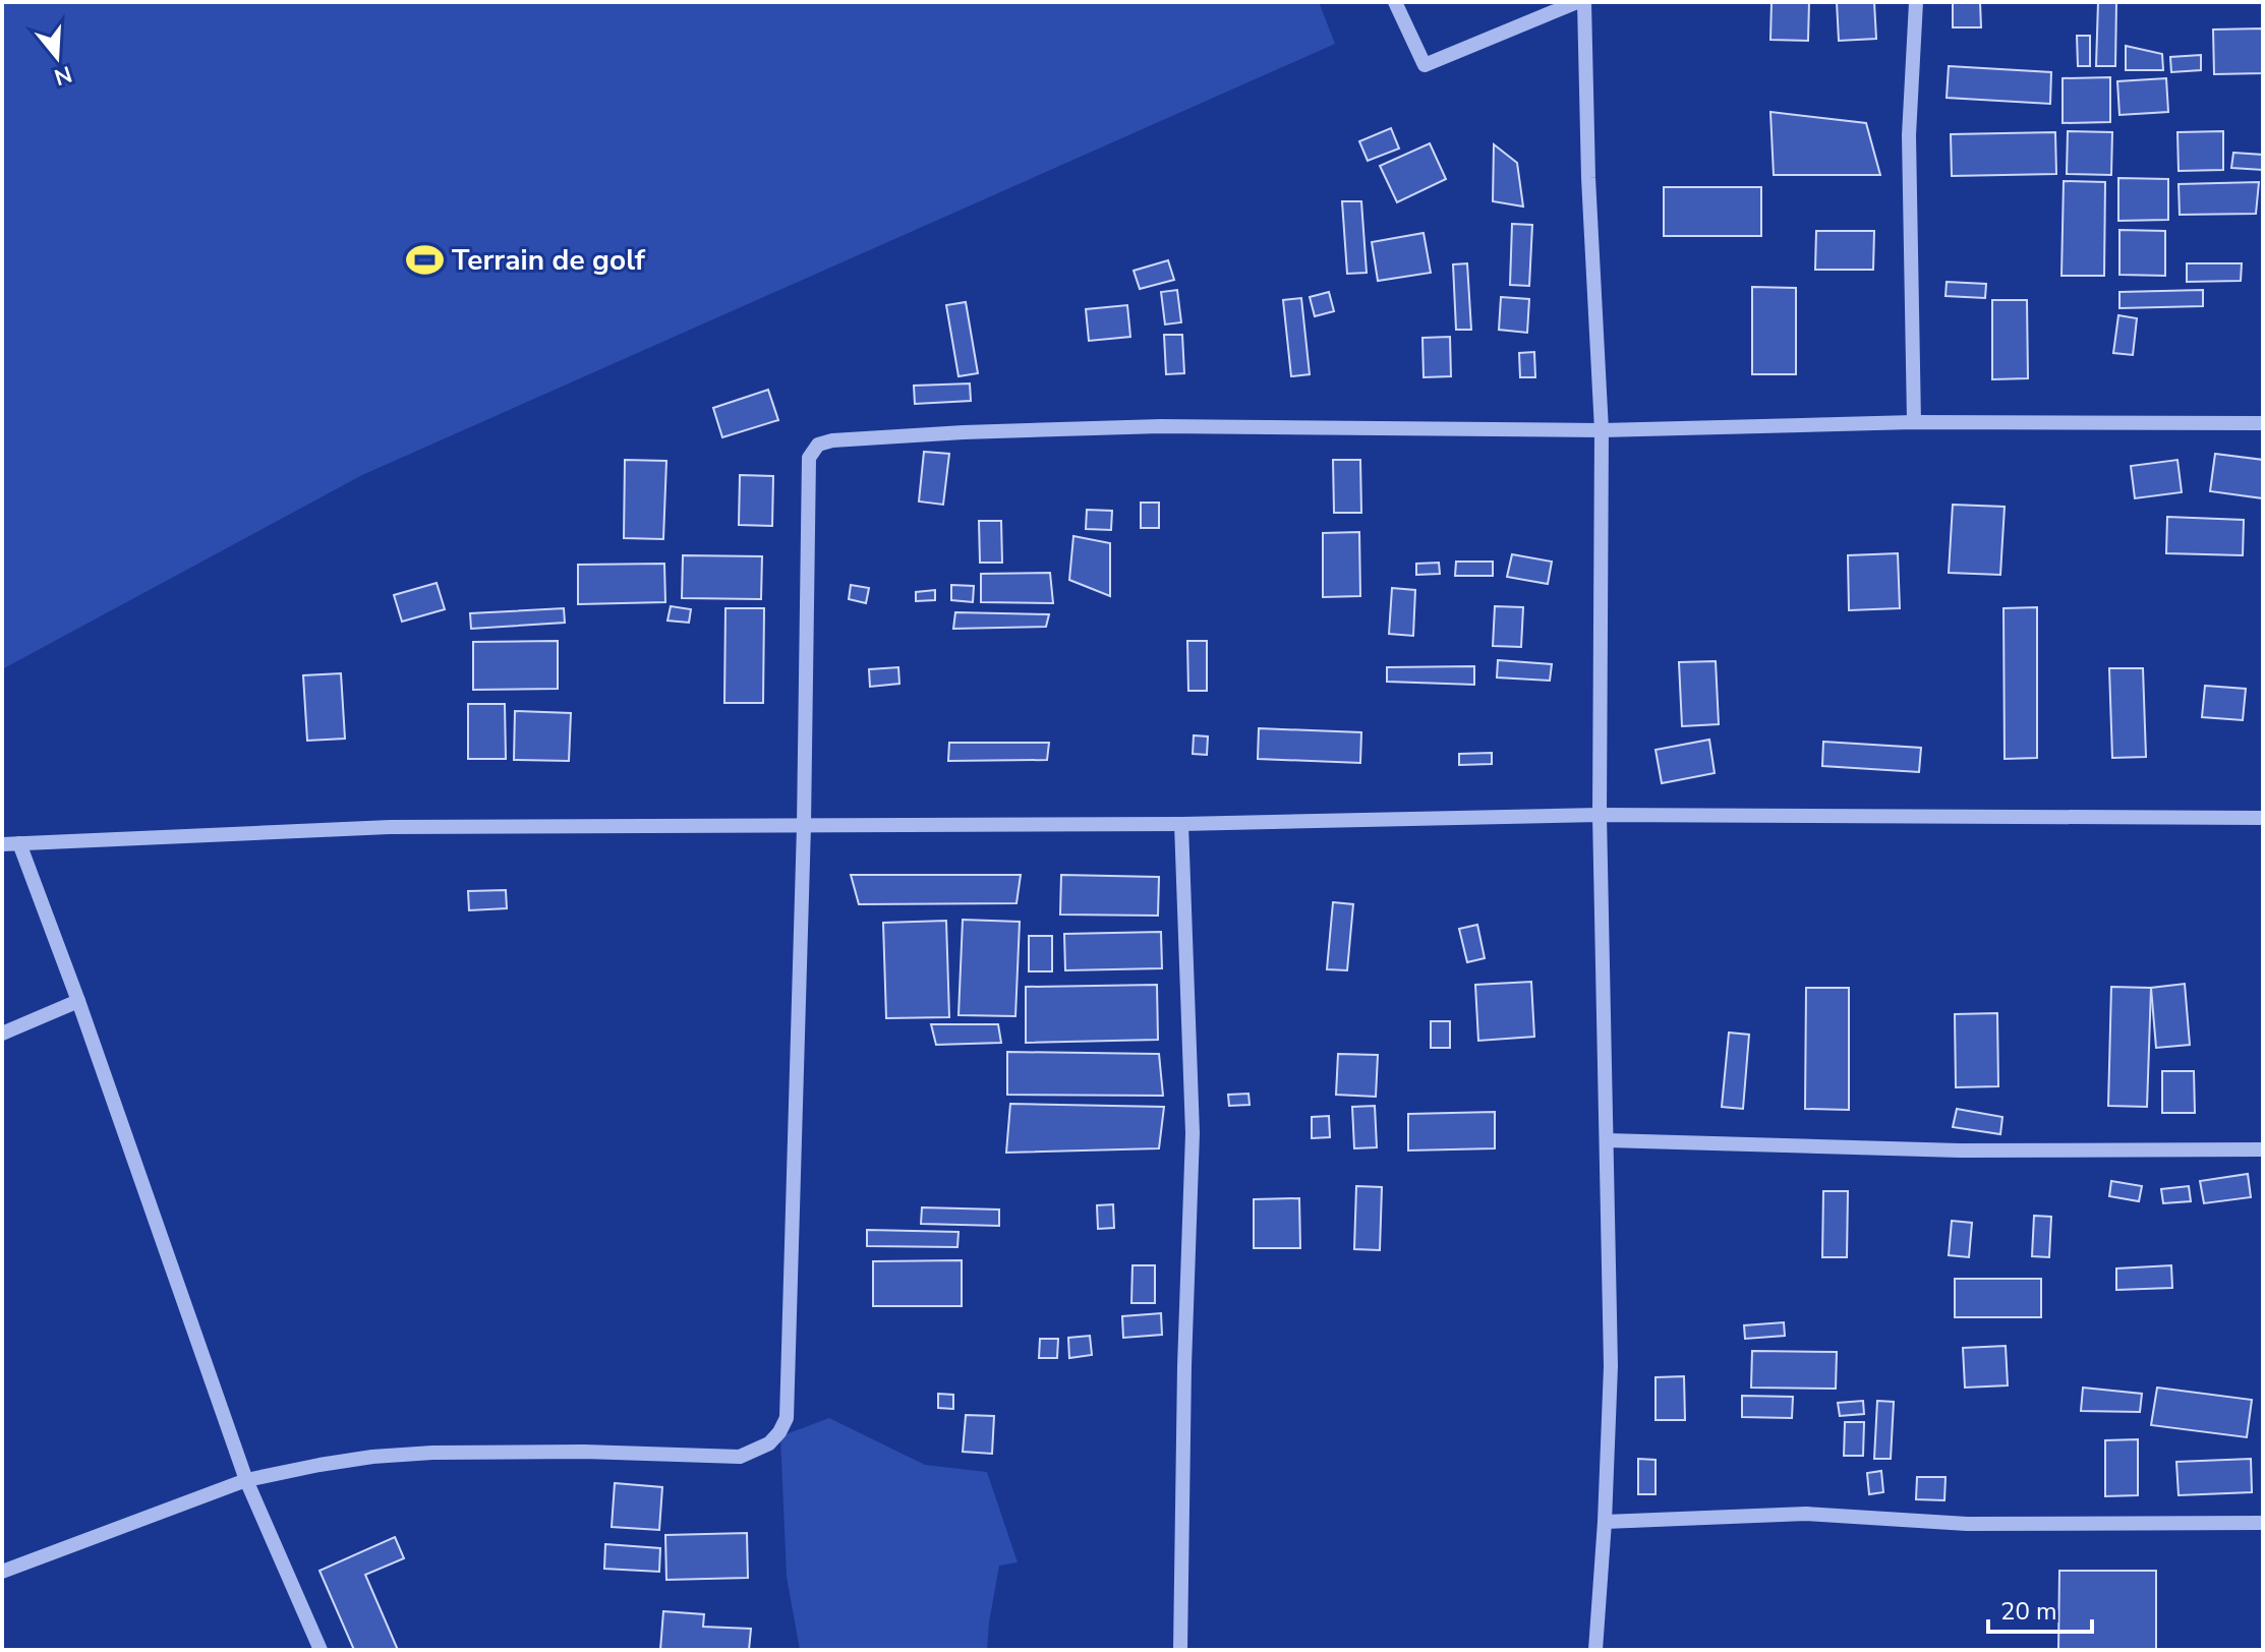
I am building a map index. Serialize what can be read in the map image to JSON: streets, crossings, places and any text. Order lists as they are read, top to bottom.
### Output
{
  "places": {
    "sports": ["Terrain de golf"]
  },
  "scale_bar": "20 m",
  "north": "bottom"
}
